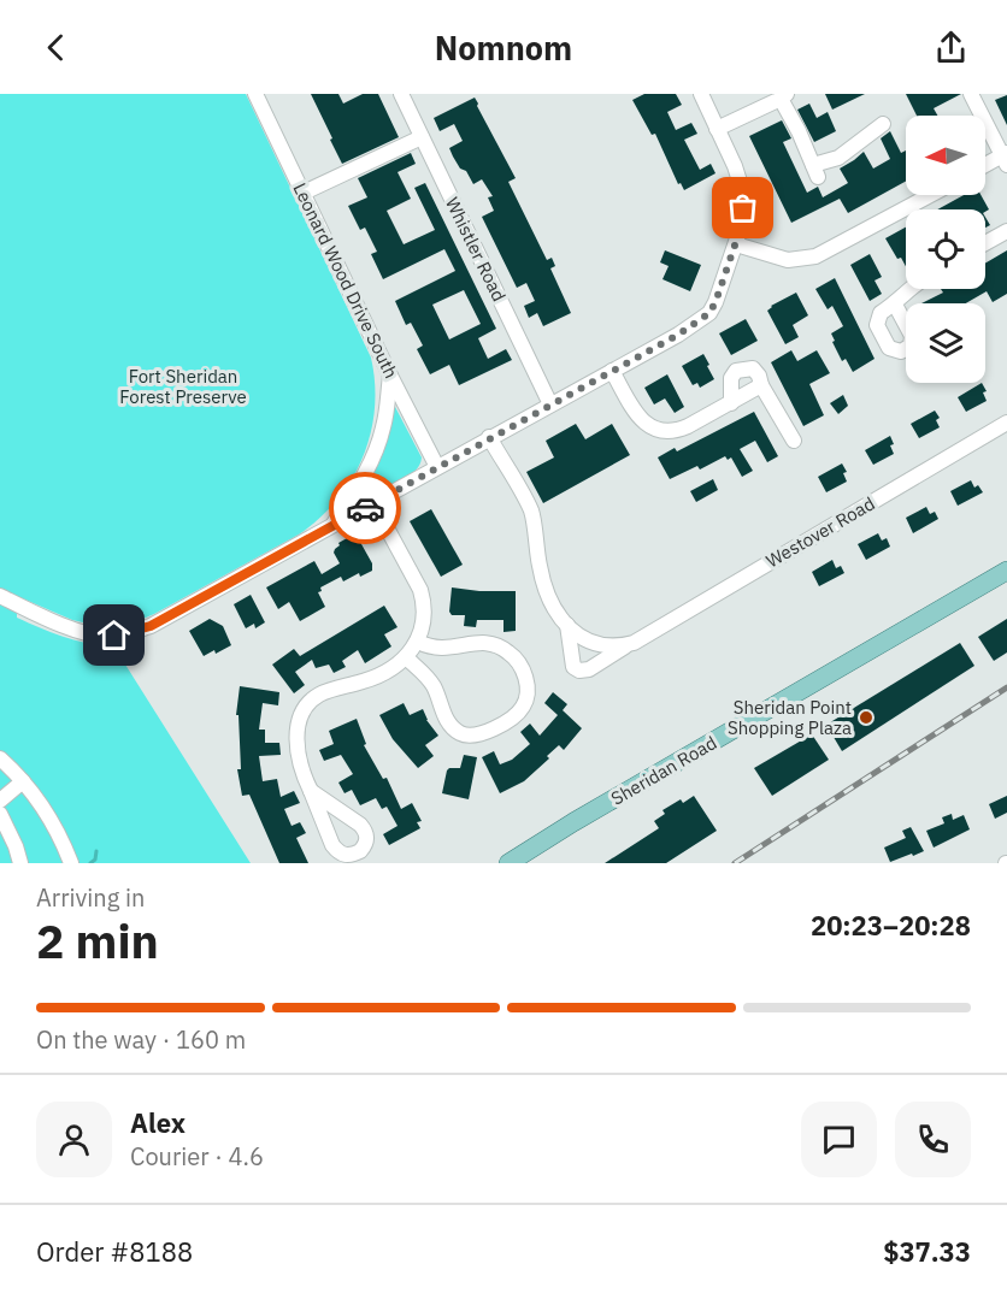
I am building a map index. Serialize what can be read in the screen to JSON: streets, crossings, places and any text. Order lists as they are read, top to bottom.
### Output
{
  "streets": {
    "main road": ["Sheridan Road"],
    "street": ["Whistler Road", "Leonard Wood Drive South", "Westover Road"]
  },
  "parks": ["Fort Sheridan Forest Preserve"],
  "places": ["Sheridan Point Shopping Plaza"],
  "north": "left",
  "page": {
    "header": "Nomnom",
    "heading": ["2 min", "Arriving in", "20:23–20:28"],
    "panel": [
      "Alex",
      "Courier · 4.6",
      "Order #8188",
      "$37.33"
    ],
    "bar": "On the way · 160 m"
  }
}
